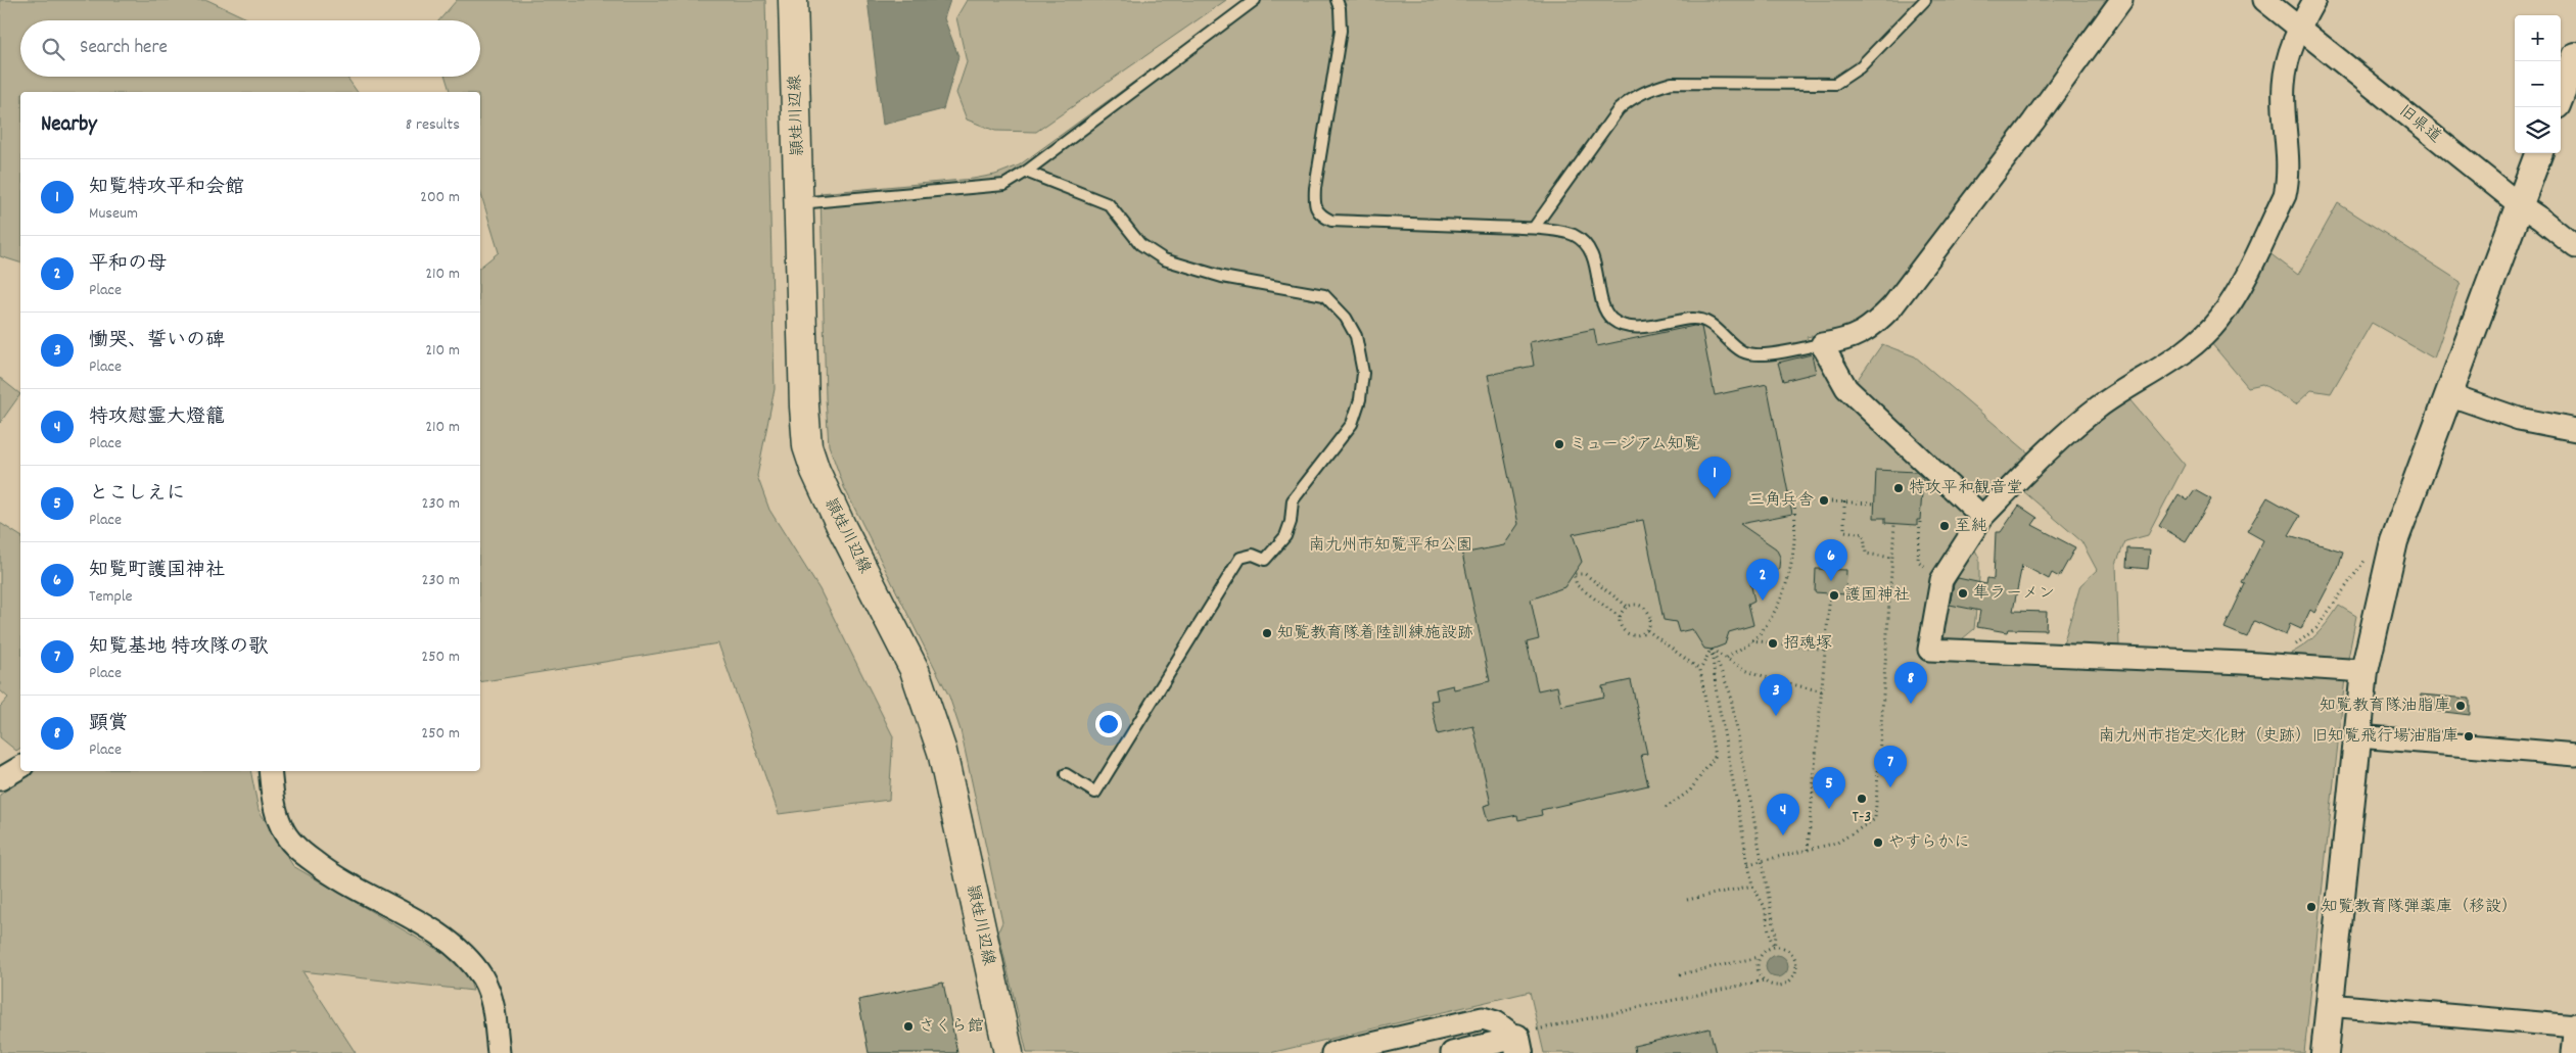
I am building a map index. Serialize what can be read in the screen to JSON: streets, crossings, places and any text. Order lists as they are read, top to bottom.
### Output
{
  "streets": {
    "main road": ["頴娃川辺線"],
    "street": ["旧県道"]
  },
  "parks": ["南九州市知覧平和公園"],
  "places": [
    "ミュージアム知覧",
    "特攻平和観音堂",
    "三角兵舎",
    "至純",
    "隼ラーメン",
    "護国神社",
    "知覧教育隊着陸訓練施設跡",
    "招魂塚",
    "知覧教育隊油脂庫",
    "南九州市指定文化財（史跡）旧知覧飛行場油脂庫",
    "T-3",
    "やすらかに",
    "知覧教育隊弾薬庫（移設）",
    "さくら館"
  ],
  "page": {
    "map_buttons": ["+", "−"],
    "search": "Search here",
    "heading": ["Nearby", "8 results"],
    "list": [
      {
        "mark": "1",
        "name": "知覧特攻平和会館",
        "note": "Museum",
        "value": "200 m"
      },
      {
        "mark": "2",
        "name": "平和の母",
        "note": "Place",
        "value": "210 m"
      },
      {
        "mark": "3",
        "name": "慟哭、誓いの碑",
        "note": "Place",
        "value": "210 m"
      },
      {
        "mark": "4",
        "name": "特攻慰霊大燈籠",
        "note": "Place",
        "value": "210 m"
      },
      {
        "mark": "5",
        "name": "とこしえに",
        "note": "Place",
        "value": "230 m"
      },
      {
        "mark": "6",
        "name": "知覧町護国神社",
        "note": "Temple",
        "value": "230 m"
      },
      {
        "mark": "7",
        "name": "知覧基地 特攻隊の歌",
        "note": "Place",
        "value": "250 m"
      },
      {
        "mark": "8",
        "name": "顕賞",
        "note": "Place",
        "value": "250 m"
      }
    ],
    "pins": [
      "1",
      "6",
      "2",
      "8",
      "3",
      "7",
      "5",
      "4"
    ]
  }
}
